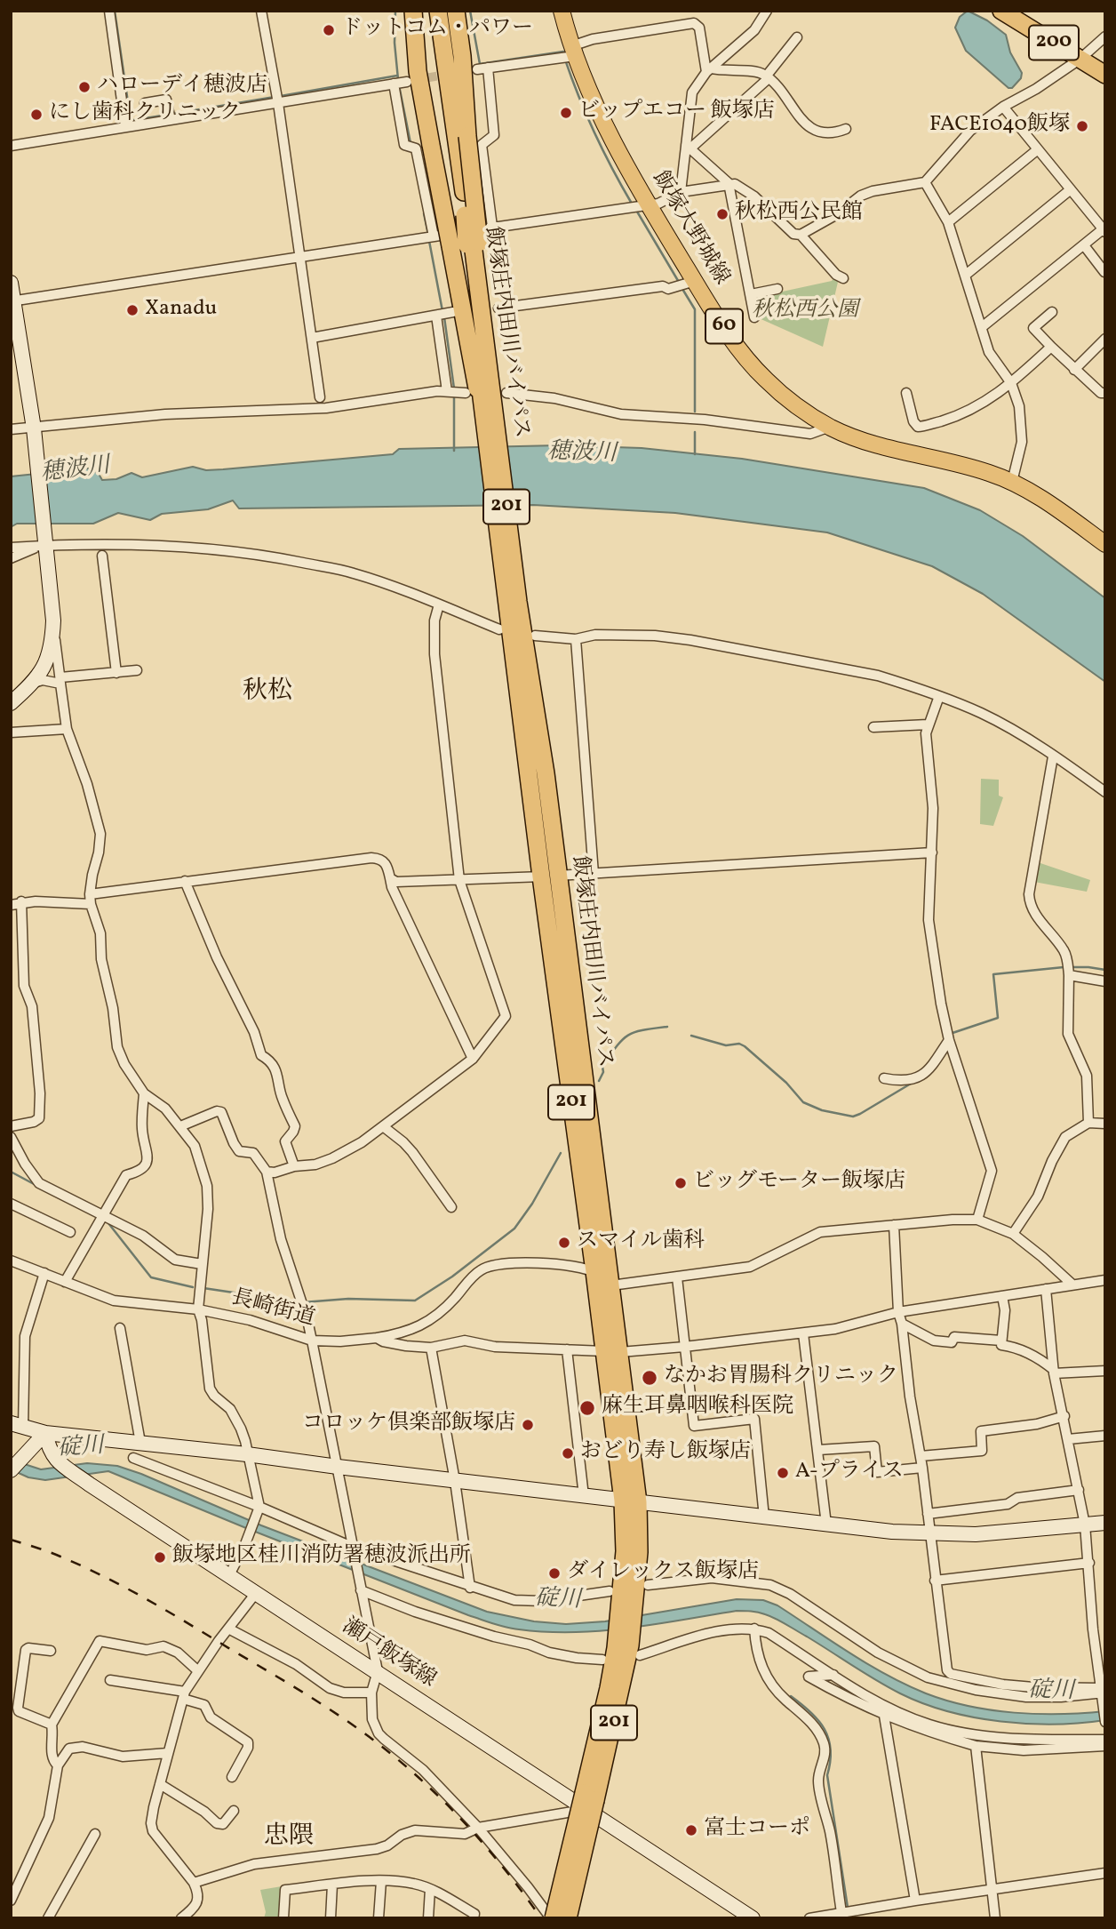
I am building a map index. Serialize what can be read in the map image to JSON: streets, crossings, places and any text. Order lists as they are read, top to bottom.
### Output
{
  "streets": {
    "highway": ["200", "飯塚庄内田川バイパス", "201"],
    "main road": ["飯塚大野城線", "60"],
    "street": ["長崎街道", "瀬戸飯塚線"]
  },
  "crossings": [
    ["飯塚庄内田川バイパス", "長崎街道"],
    ["飯塚庄内田川バイパス", "瀬戸飯塚線"]
  ],
  "districts": ["秋松", "忠隈"],
  "water": ["穂波川", "碇川"],
  "parks": ["秋松西公園"],
  "places": [
    "ドットコム・パワー",
    "ハローデイ穂波店",
    "ビップエコー 飯塚店",
    "にし歯科クリニック",
    "FACE1040飯塚",
    "秋松西公民館",
    "Xanadu",
    "ビッグモーター飯塚店",
    "スマイル歯科",
    "なかお胃腸科クリニック",
    "麻生耳鼻咽喉科医院",
    "コロッケ倶楽部飯塚店",
    "おどり寿し飯塚店",
    "A-プライス",
    "飯塚地区桂川消防署穂波派出所",
    "ダイレックス飯塚店",
    "富士コーポ"
  ]
}
